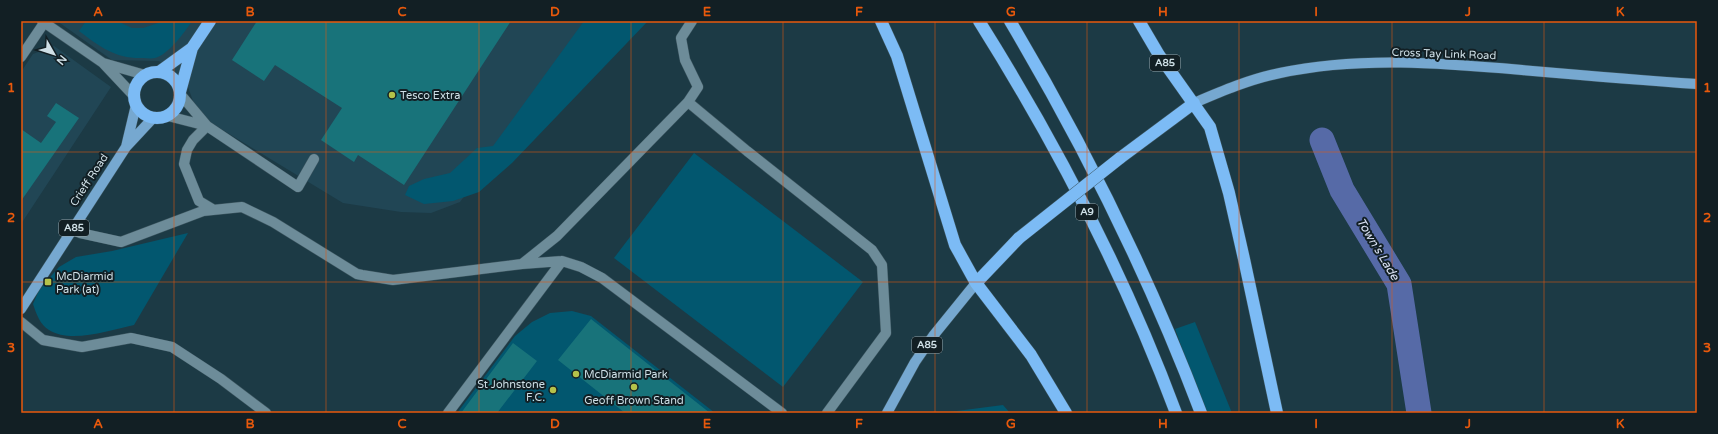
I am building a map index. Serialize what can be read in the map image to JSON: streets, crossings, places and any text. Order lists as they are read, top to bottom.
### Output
{
  "streets": {
    "highway": ["A85", "A9"],
    "main road": ["Cross Tay Link Road", "Crieff Road"]
  },
  "crossings": [
    ["Cross Tay Link Road", "A85"]
  ],
  "water": ["Town's Lade"],
  "places": {
    "other": [
      "Tesco Extra",
      "McDiarmid Park",
      "Geoff Brown Stand",
      "St Johnstone F.C."
    ],
    "transit": ["McDiarmid Park (at)"]
  },
  "north": "bottom right",
  "grid": {
    "columns": [
      "A",
      "B",
      "C",
      "D",
      "E",
      "F",
      "G",
      "H",
      "I",
      "J",
      "K"
    ],
    "rows": ["1", "2", "3"]
  }
}
